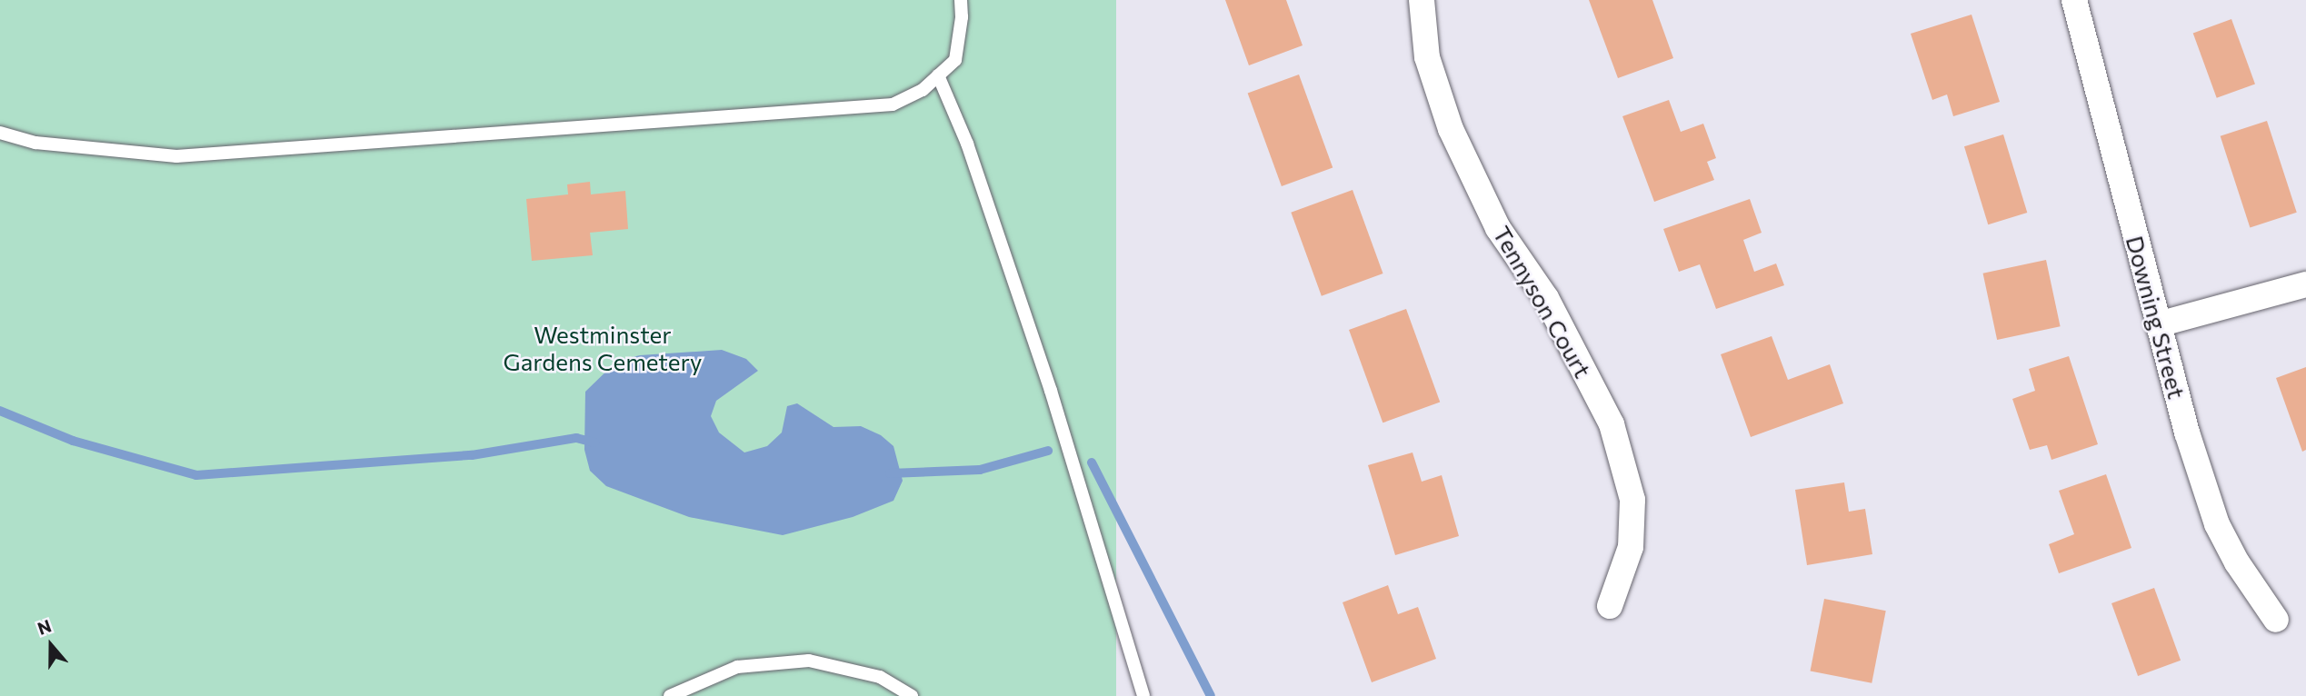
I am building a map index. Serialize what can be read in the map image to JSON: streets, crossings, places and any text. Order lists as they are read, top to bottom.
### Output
{
  "streets": {
    "street": ["Tennyson Court", "Downing Street"]
  },
  "parks": ["Westminster Gardens Cemetery"],
  "north": "top"
}
